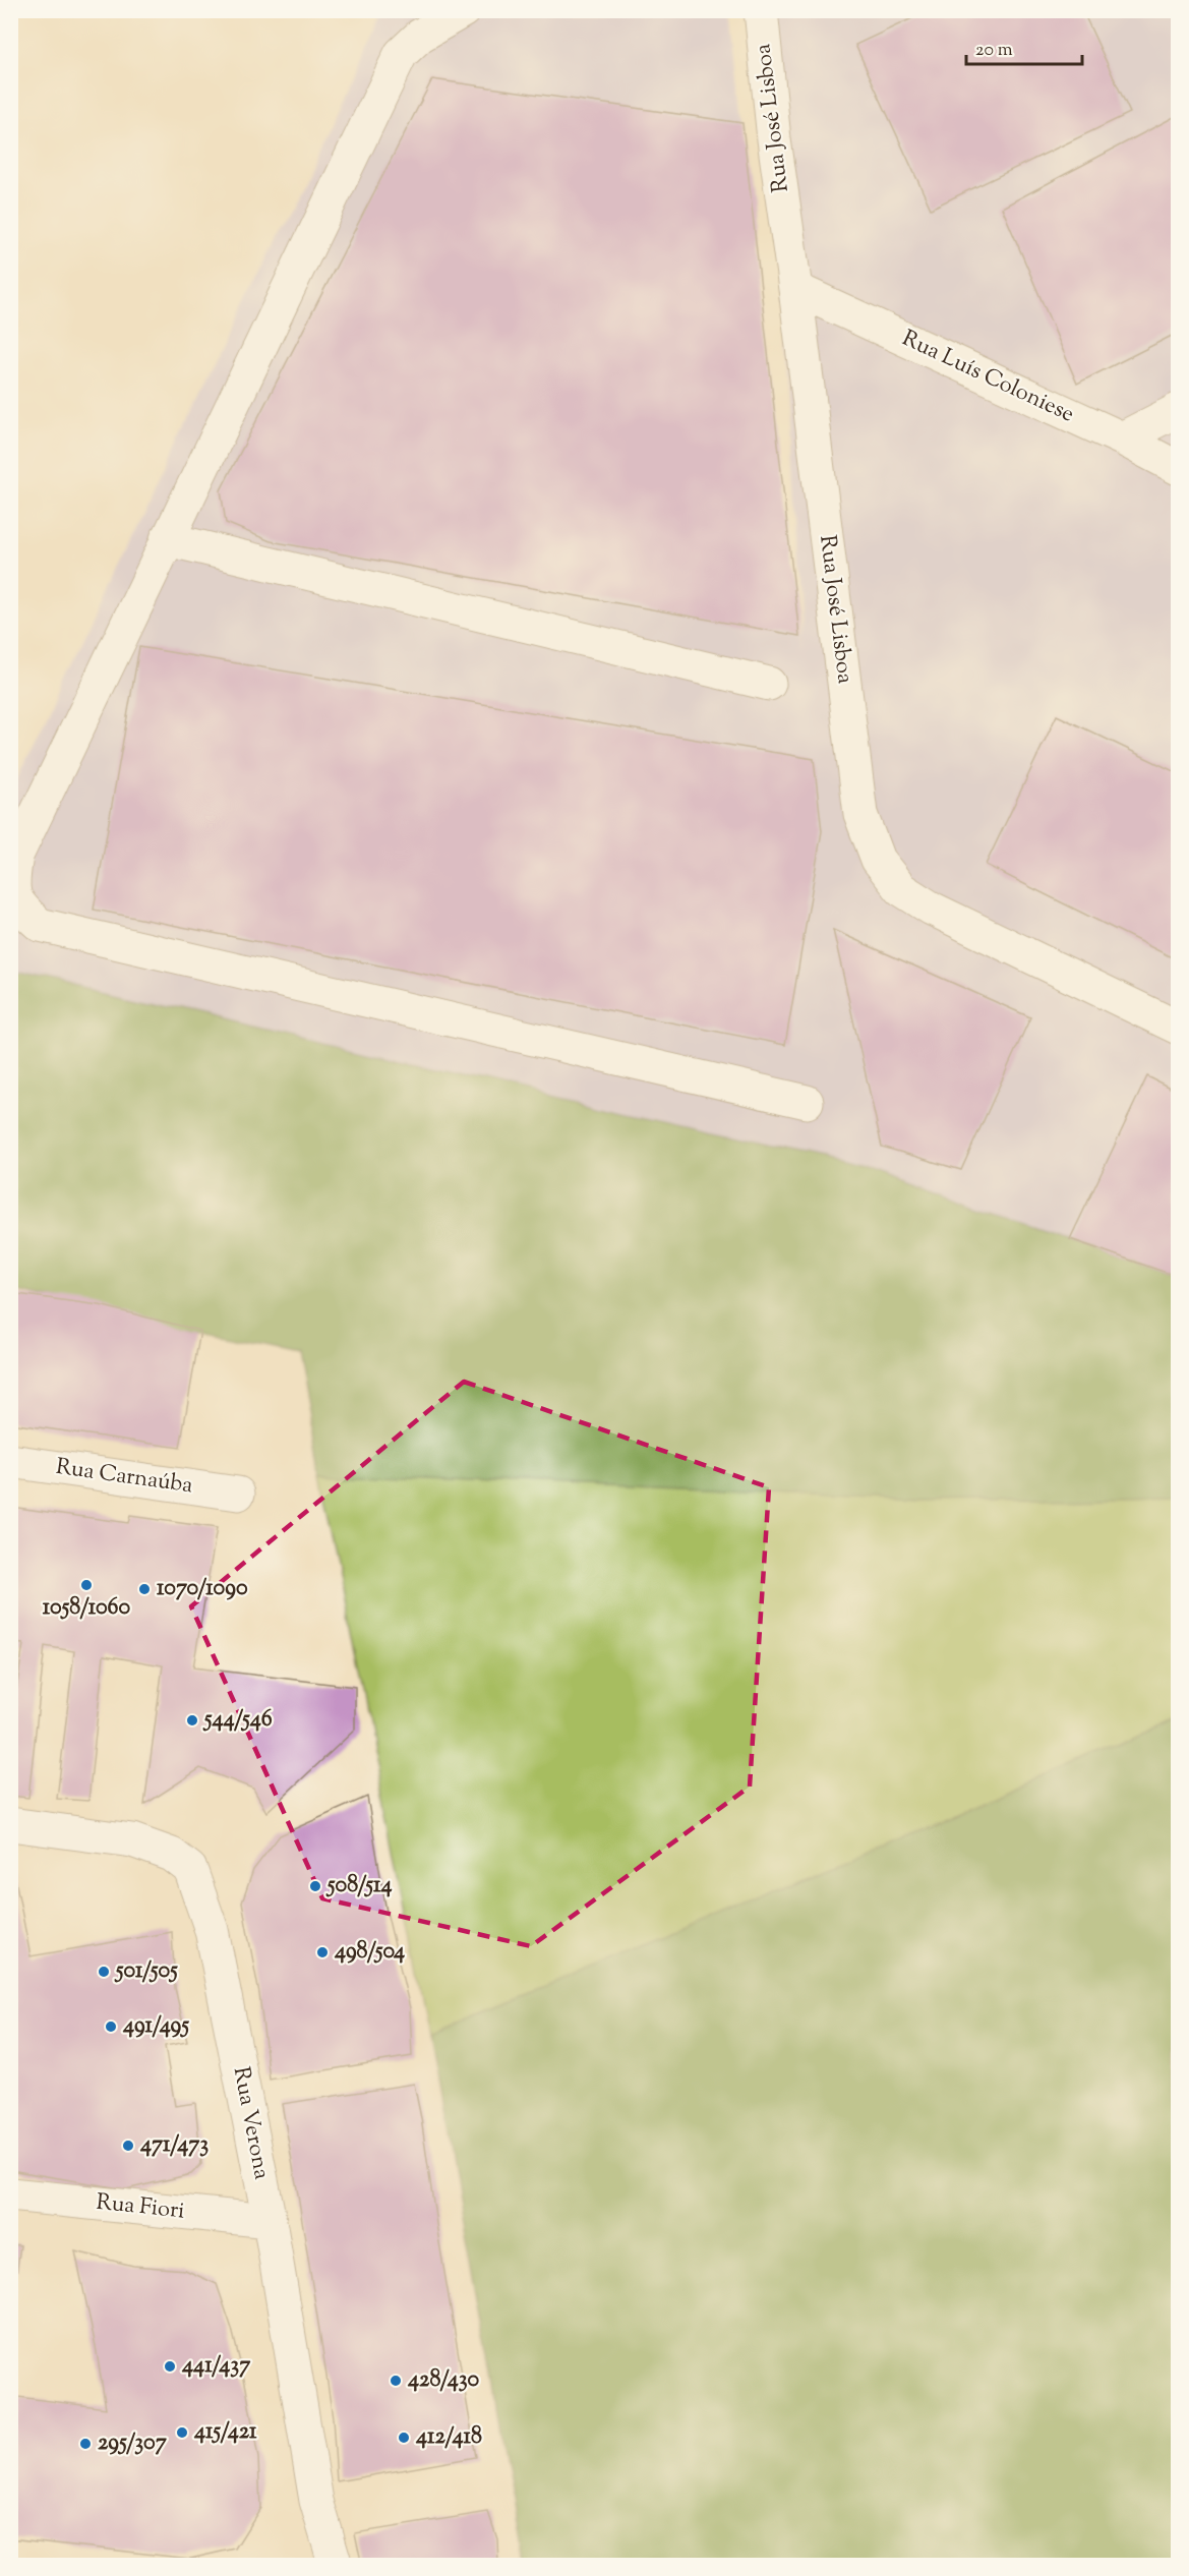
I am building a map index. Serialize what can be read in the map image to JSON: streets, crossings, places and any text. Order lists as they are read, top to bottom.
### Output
{
  "streets": {
    "street": [
      "Rua José Lisboa",
      "Rua Luís Coloniese",
      "Rua Carnaúba",
      "Rua Verona",
      "Rua Fiori"
    ]
  },
  "crossings": [
    ["Rua José Lisboa", "Rua Luís Coloniese"],
    ["Rua Verona", "Rua Fiori"]
  ],
  "places": [
    "1058/1060",
    "1070/1090",
    "544/546",
    "508/514",
    "498/504",
    "501/505",
    "491/495",
    "471/473",
    "441/437",
    "428/430",
    "415/421",
    "412/418",
    "295/307"
  ],
  "scale_bar": "20 m"
}
